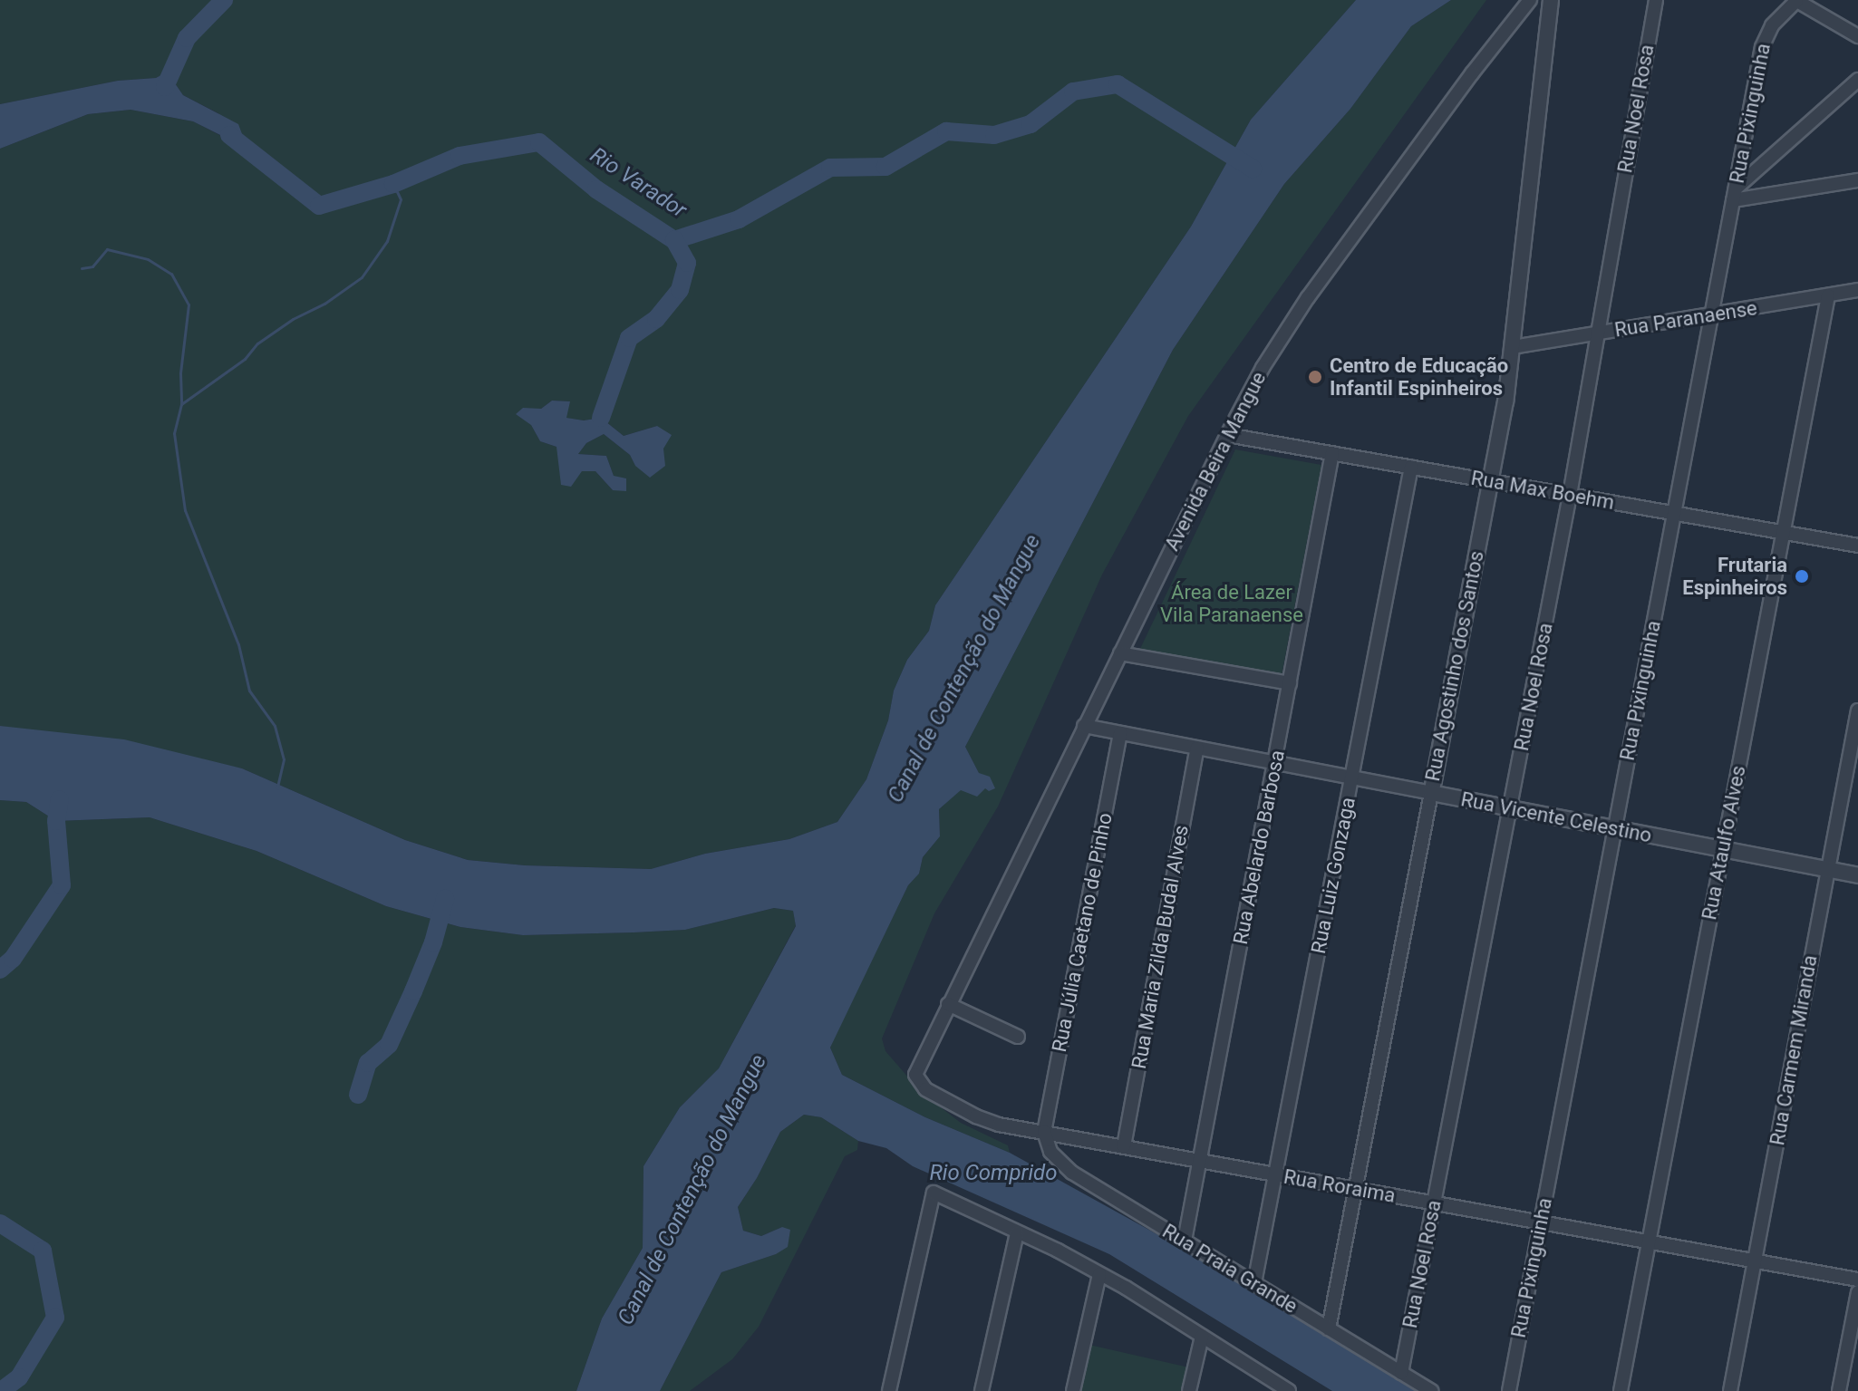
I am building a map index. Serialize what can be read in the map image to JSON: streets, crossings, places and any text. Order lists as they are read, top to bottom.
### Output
{
  "streets": {
    "street": [
      "Rua Noel Rosa",
      "Rua Pixinguinha",
      "Rua Paranaense",
      "Avenida Beira Mangue",
      "Rua Max Boehm",
      "Rua Agostinho dos Santos",
      "Rua Vicente Celestino",
      "Rua Ataulfo Alves",
      "Rua Abelardo Barbosa",
      "Rua Luiz Gonzaga",
      "Rua Júlia Caetano de Pinho",
      "Rua Maria Zilda Budal Alves",
      "Rua Carmem Miranda",
      "Rua Roraima",
      "Rua Praia Grande"
    ]
  },
  "crossings": [
    ["Rua Noel Rosa", "Rua Paranaense"],
    ["Rua Noel Rosa", "Rua Max Boehm"],
    ["Rua Noel Rosa", "Rua Vicente Celestino"],
    ["Rua Noel Rosa", "Rua Roraima"],
    ["Rua Noel Rosa", "Rua Praia Grande"],
    ["Rua Pixinguinha", "Rua Paranaense"],
    ["Rua Pixinguinha", "Rua Max Boehm"],
    ["Rua Pixinguinha", "Rua Vicente Celestino"],
    ["Rua Pixinguinha", "Rua Roraima"],
    ["Rua Paranaense", "Rua Agostinho dos Santos"],
    ["Rua Paranaense", "Rua Ataulfo Alves"],
    ["Avenida Beira Mangue", "Rua Max Boehm"],
    ["Avenida Beira Mangue", "Rua Vicente Celestino"],
    ["Avenida Beira Mangue", "Rua Roraima"],
    ["Rua Max Boehm", "Rua Agostinho dos Santos"],
    ["Rua Max Boehm", "Rua Ataulfo Alves"],
    ["Rua Max Boehm", "Rua Abelardo Barbosa"],
    ["Rua Max Boehm", "Rua Luiz Gonzaga"],
    ["Rua Agostinho dos Santos", "Rua Vicente Celestino"],
    ["Rua Agostinho dos Santos", "Rua Roraima"],
    ["Rua Agostinho dos Santos", "Rua Praia Grande"],
    ["Rua Vicente Celestino", "Rua Ataulfo Alves"],
    ["Rua Vicente Celestino", "Rua Abelardo Barbosa"],
    ["Rua Vicente Celestino", "Rua Luiz Gonzaga"],
    ["Rua Vicente Celestino", "Rua Júlia Caetano de Pinho"],
    ["Rua Vicente Celestino", "Rua Maria Zilda Budal Alves"],
    ["Rua Vicente Celestino", "Rua Carmem Miranda"],
    ["Rua Ataulfo Alves", "Rua Roraima"],
    ["Rua Abelardo Barbosa", "Rua Roraima"],
    ["Rua Abelardo Barbosa", "Rua Praia Grande"],
    ["Rua Luiz Gonzaga", "Rua Roraima"],
    ["Rua Luiz Gonzaga", "Rua Praia Grande"],
    ["Rua Júlia Caetano de Pinho", "Rua Roraima"],
    ["Rua Júlia Caetano de Pinho", "Rua Praia Grande"],
    ["Rua Maria Zilda Budal Alves", "Rua Roraima"],
    ["Rua Carmem Miranda", "Rua Roraima"],
    ["Rua Roraima", "Rua Praia Grande"]
  ],
  "water": ["Rio Varador", "Canal de Contenção do Mangue", "Rio Comprido"],
  "parks": ["Área de Lazer Vila Paranaense"],
  "places": ["Centro de Educação Infantil Espinheiros", "Frutaria Espinheiros"]
}
